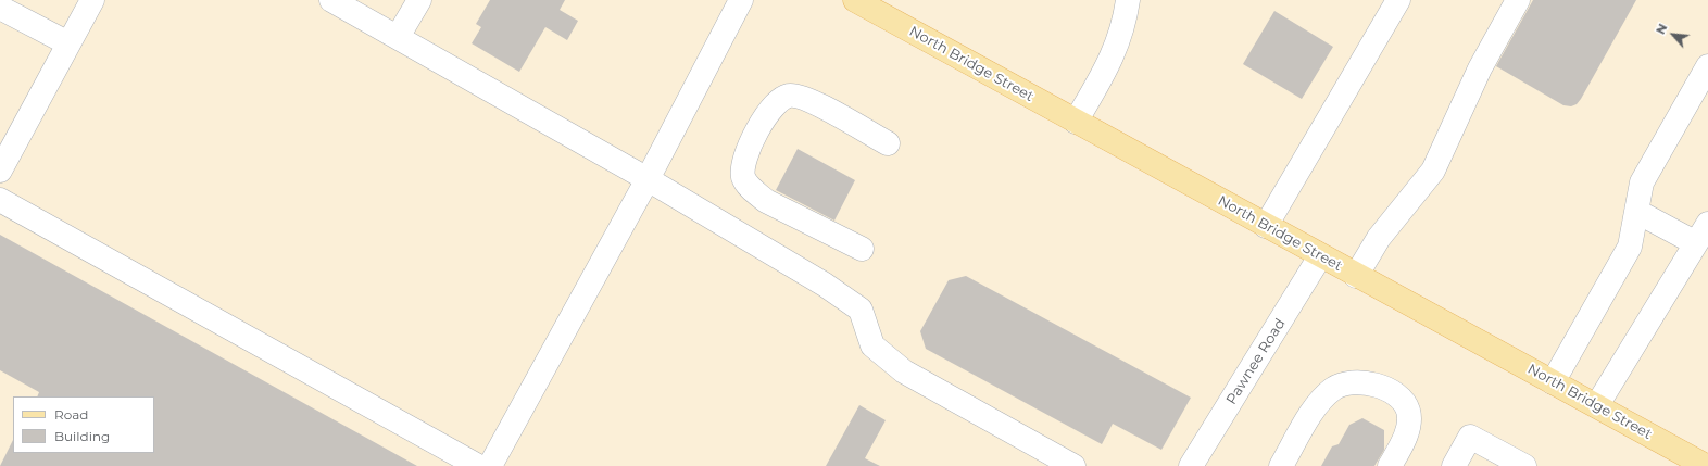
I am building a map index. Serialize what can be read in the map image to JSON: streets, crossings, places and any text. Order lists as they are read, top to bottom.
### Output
{
  "streets": {
    "main road": ["North Bridge Street"],
    "street": ["Pawnee Road"]
  },
  "crossings": [
    ["North Bridge Street", "Pawnee Road"]
  ],
  "legend": ["Road", "Building"],
  "north": "top left"
}
